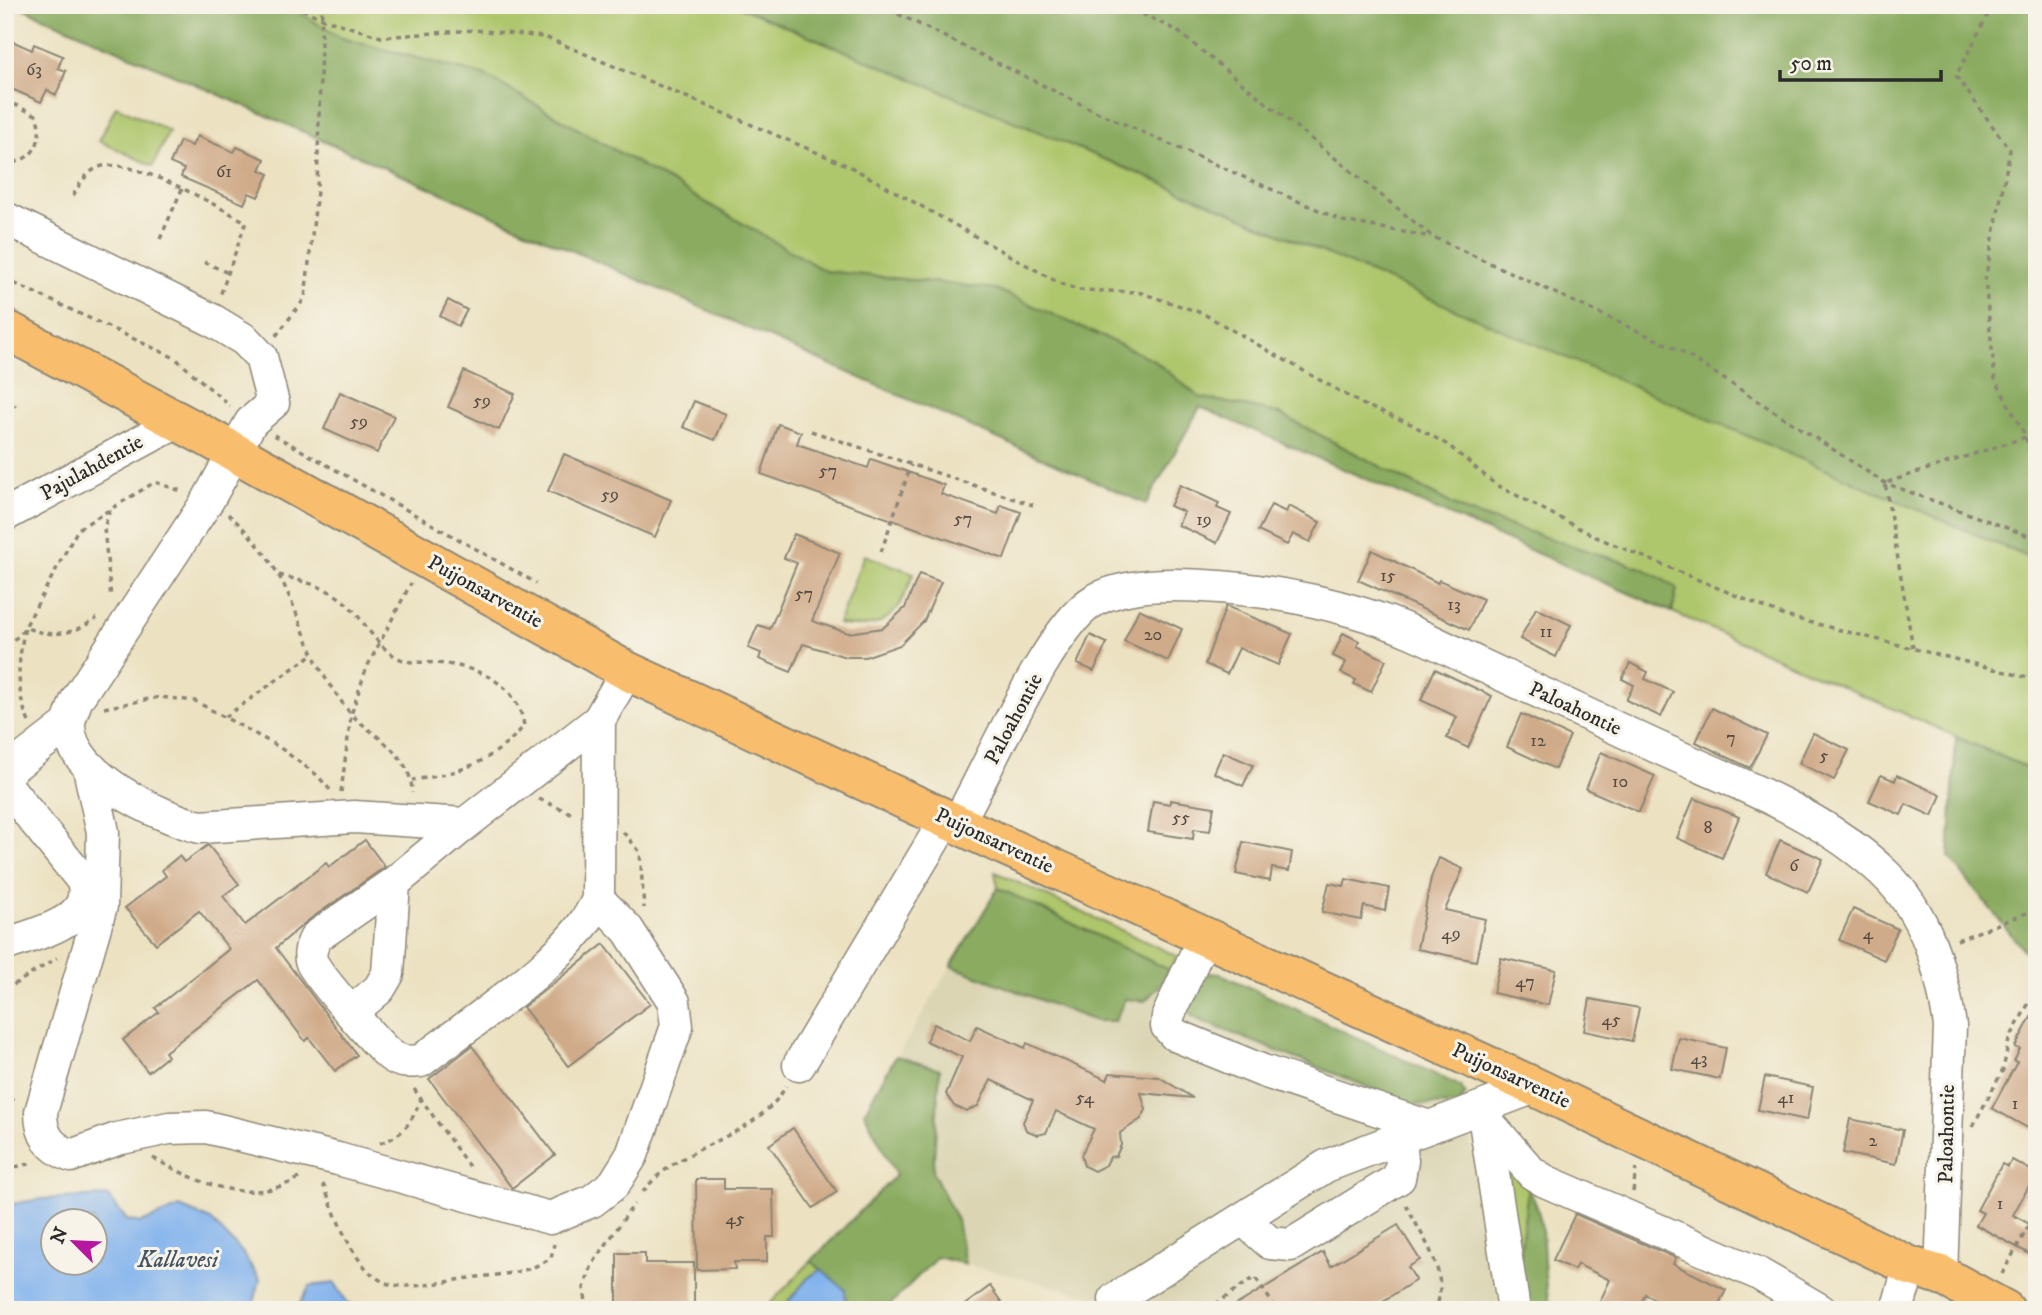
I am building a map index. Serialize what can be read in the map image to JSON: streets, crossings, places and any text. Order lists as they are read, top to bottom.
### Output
{
  "streets": {
    "main road": ["Puijonsarventie"],
    "street": ["Pajulahdentie", "Paloahontie"]
  },
  "crossings": [
    ["Pajulahdentie", "Puijonsarventie"],
    ["Puijonsarventie", "Paloahontie"]
  ],
  "water": ["Kallavesi"],
  "house_numbers": [
    "63",
    "61",
    "59",
    "59",
    "57",
    "59",
    "57",
    "19",
    "15",
    "57",
    "13",
    "11",
    "20",
    "7",
    "12",
    "5",
    "10",
    "55",
    "8",
    "6",
    "49",
    "4",
    "47",
    "45",
    "43",
    "54",
    "41",
    "1",
    "2",
    "1",
    "45"
  ],
  "scale_bar": "50 m",
  "north": "top left"
}
